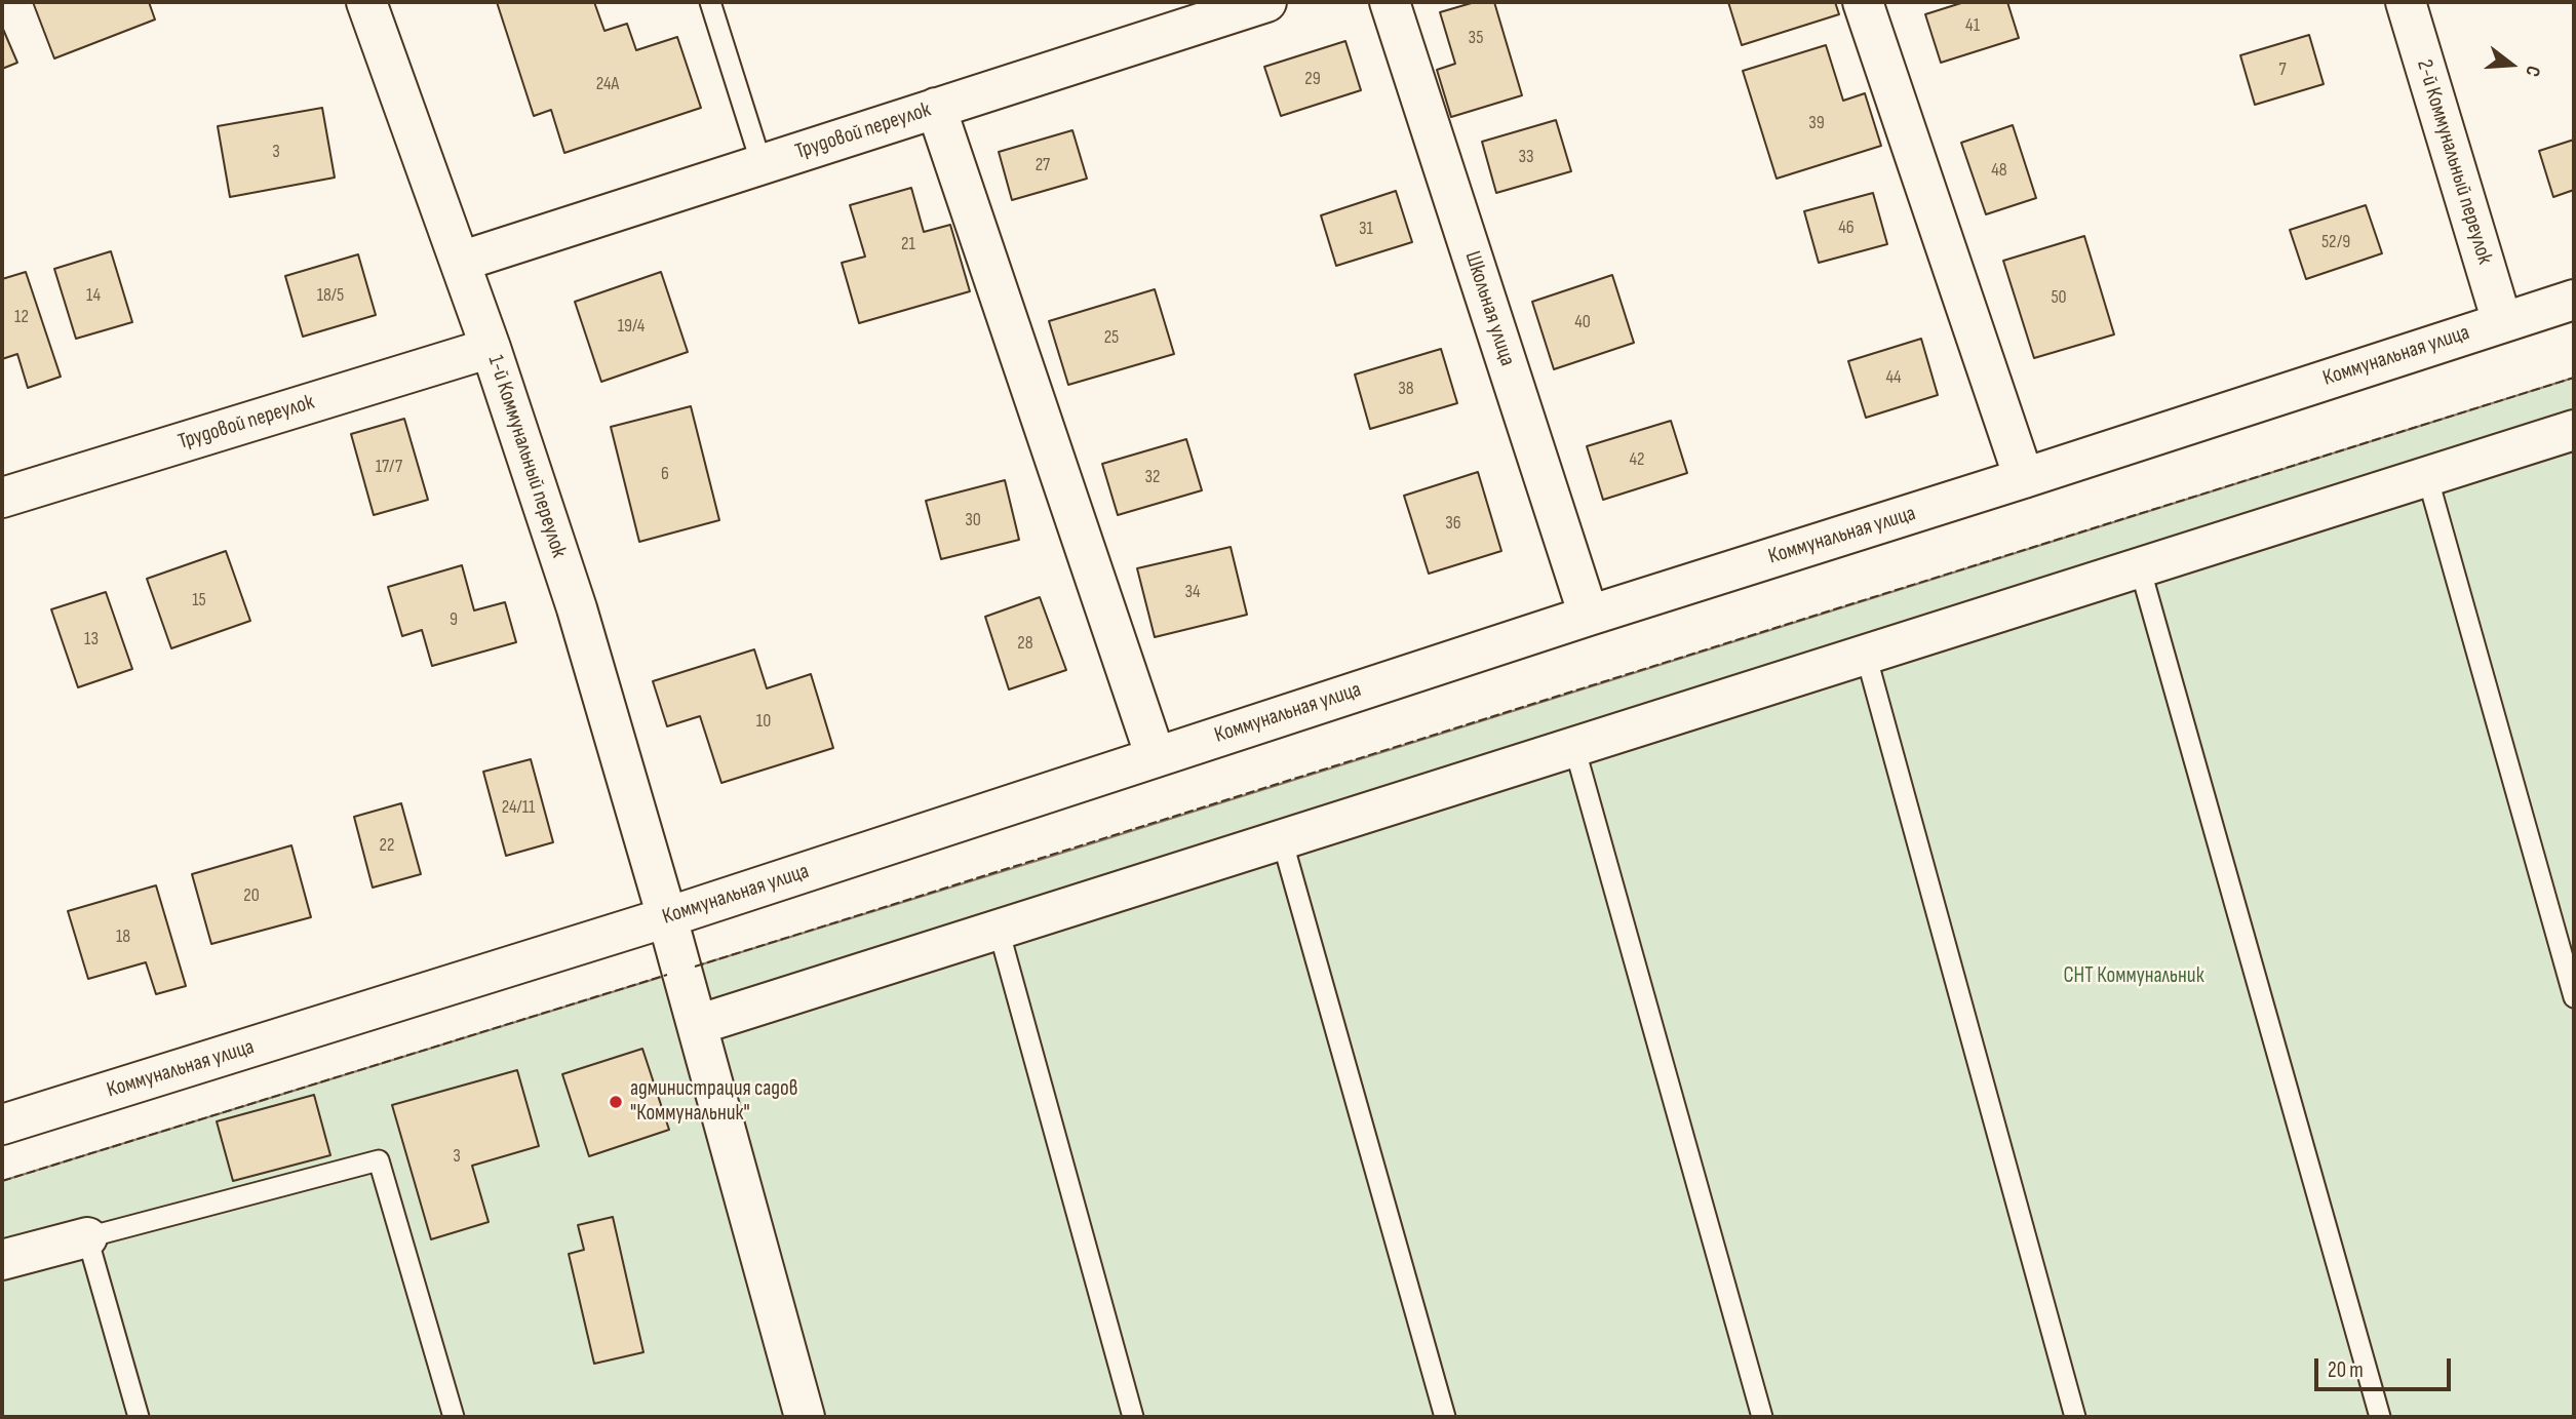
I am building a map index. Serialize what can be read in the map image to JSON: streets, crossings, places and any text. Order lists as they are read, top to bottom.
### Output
{
  "streets": {
    "street": [
      "Трудовой переулок",
      "2-й Коммунальный переулок",
      "Школьная улица",
      "Коммунальная улица",
      "1-й Коммунальный переулок"
    ]
  },
  "crossings": [
    ["Трудовой переулок", "1-й Коммунальный переулок"],
    ["2-й Коммунальный переулок", "Коммунальная улица"],
    ["Школьная улица", "Коммунальная улица"],
    ["Коммунальная улица", "1-й Коммунальный переулок"]
  ],
  "parks": ["СНТ Коммунальник"],
  "places": ["администрация садов \"Коммунальник\""],
  "house_numbers": [
    "41",
    "35",
    "7",
    "29",
    "24А",
    "39",
    "3",
    "33",
    "27",
    "48",
    "46",
    "31",
    "52/9",
    "21",
    "14",
    "18/5",
    "50",
    "12",
    "40",
    "19/4",
    "25",
    "44",
    "38",
    "42",
    "17/7",
    "6",
    "32",
    "30",
    "36",
    "34",
    "15",
    "9",
    "13",
    "28",
    "10",
    "24/11",
    "22",
    "20",
    "18",
    "3"
  ],
  "scale_bar": "20 m",
  "north": "right"
}
